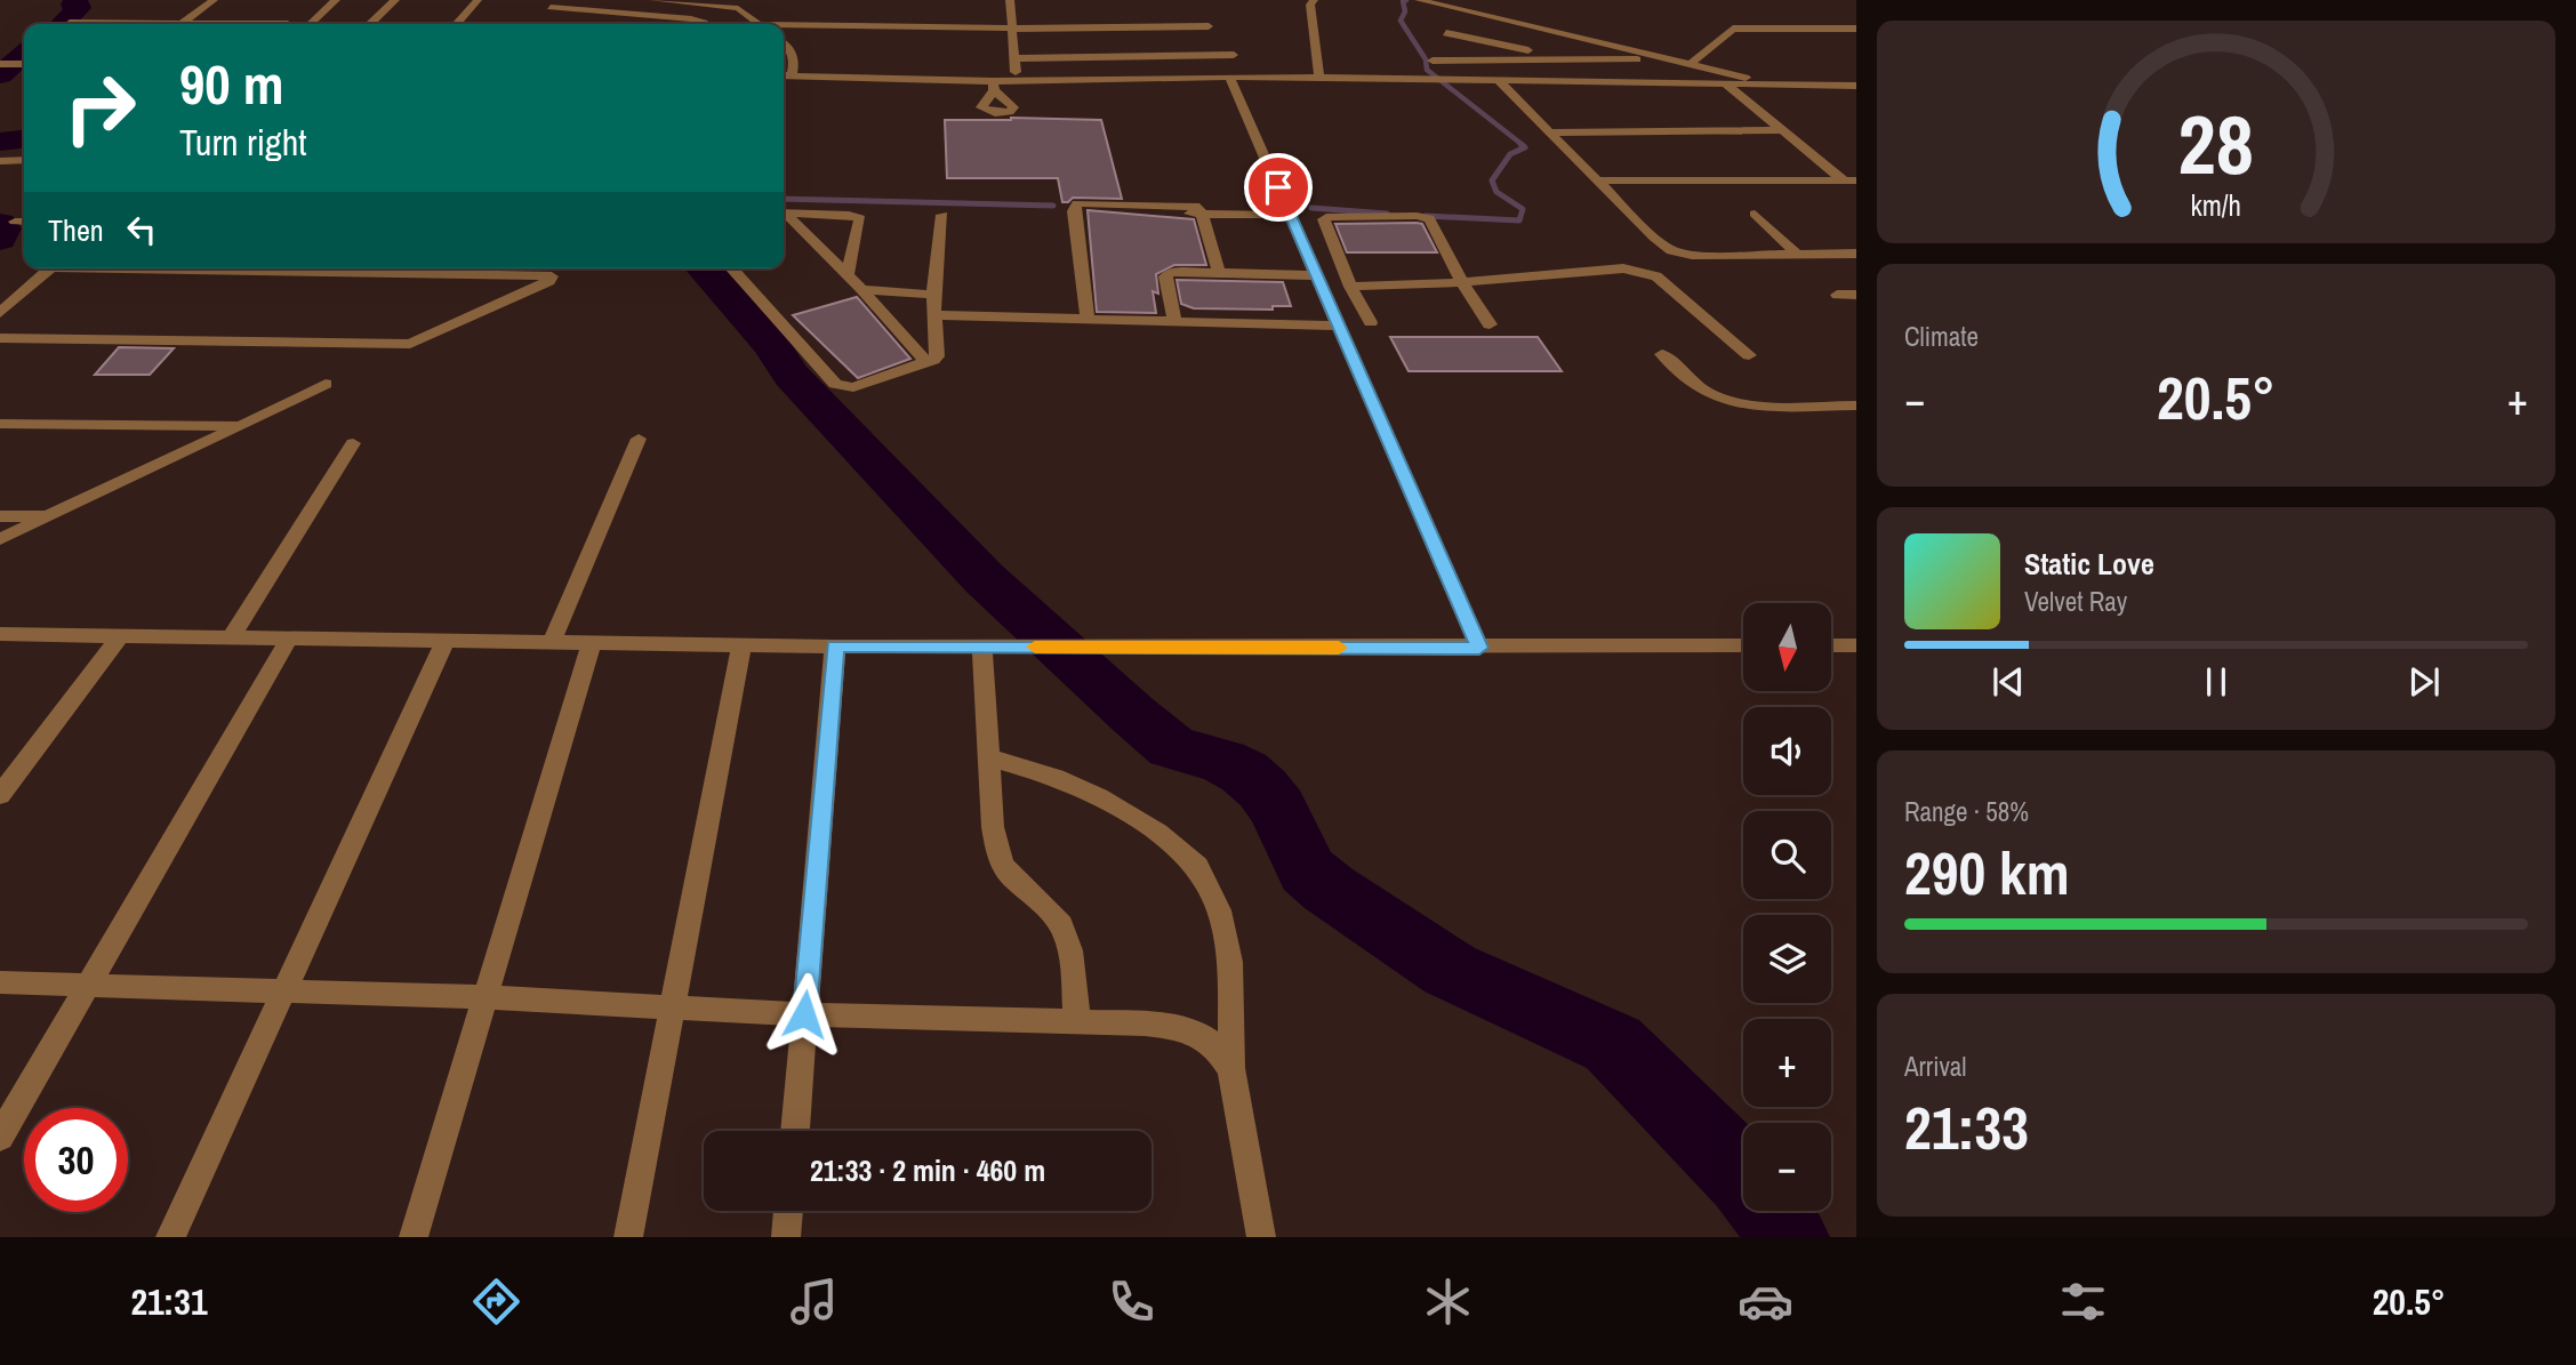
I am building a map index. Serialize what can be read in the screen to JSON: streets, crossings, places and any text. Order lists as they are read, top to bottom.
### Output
{
  "north": "bottom",
  "page": {
    "turn": ["90 m", "Turn right"],
    "then": "Then",
    "tile": [
      "Climate",
      ["Range · 58%", "290 km"],
      ["Arrival", "21:33"]
    ],
    "heat": ["−", "20.5°", "+"],
    "song": ["Static Love", "Velvet Ray"],
    "map_buttons": ["+", "−"],
    "limit": "30",
    "trip": "21:33 · 2 min · 460 m",
    "tabs": ["21:31", "20.5°"],
    "gauge": ["28", "km/h"]
  }
}
